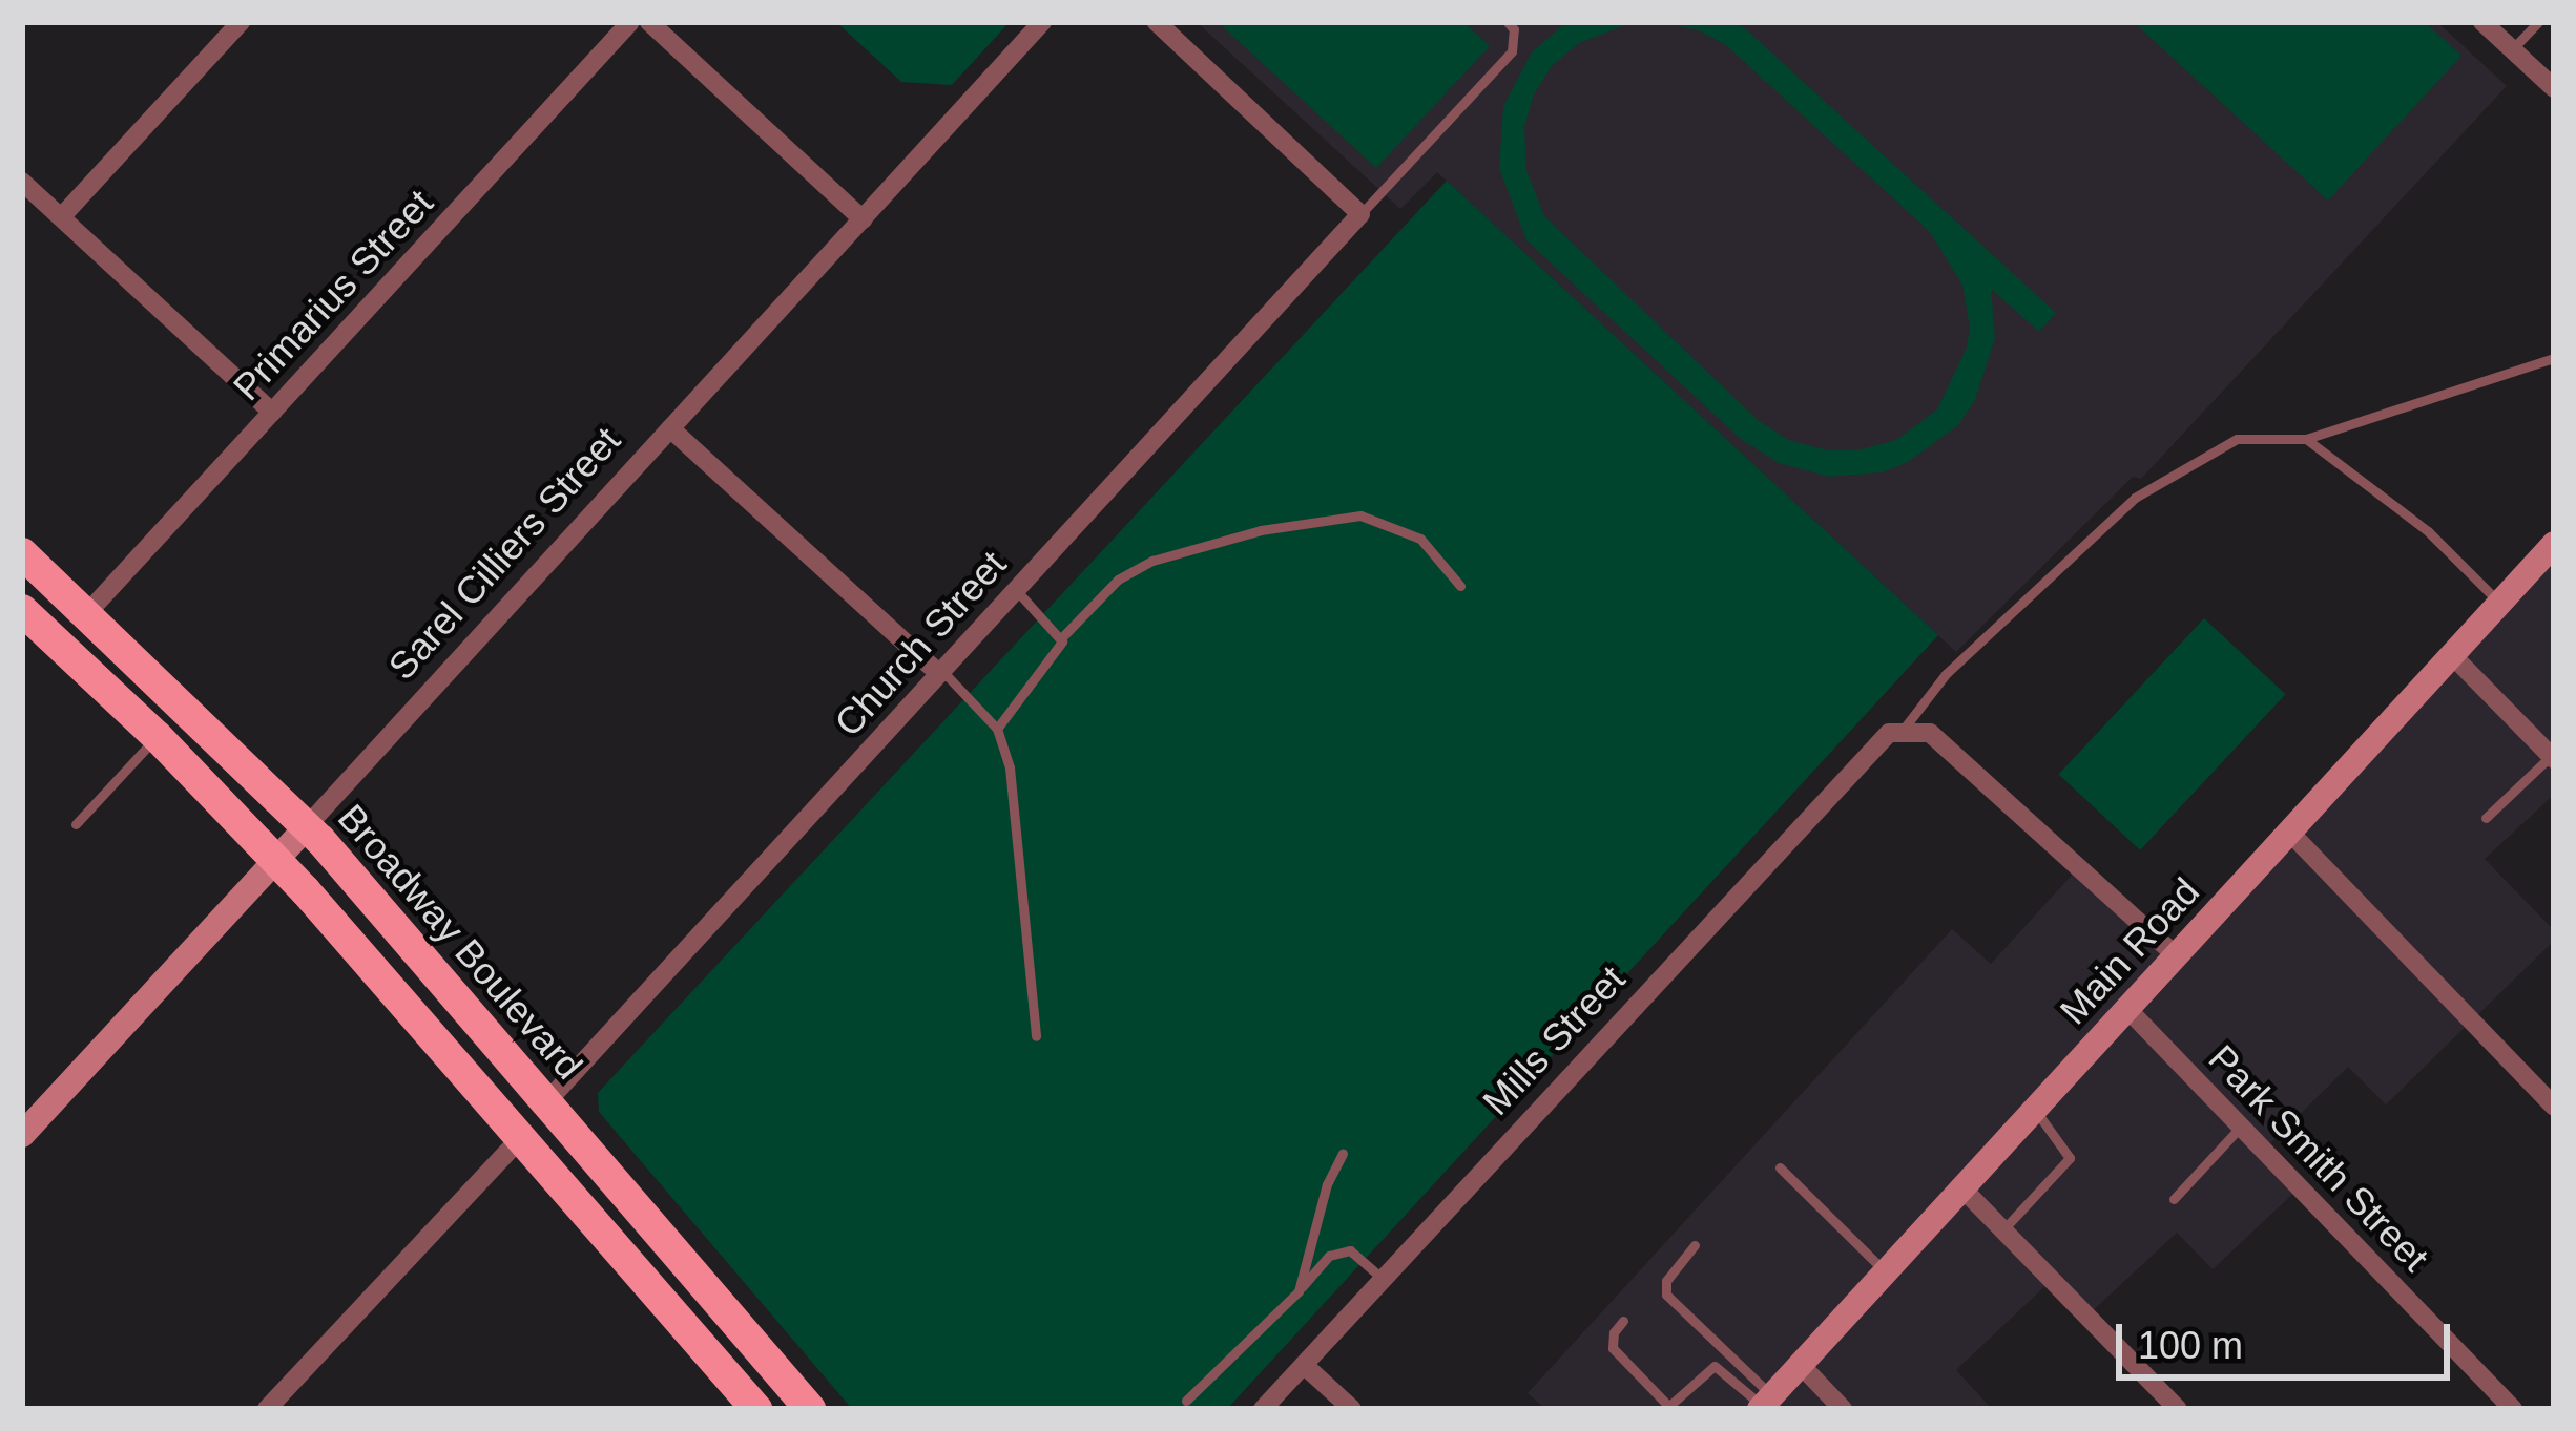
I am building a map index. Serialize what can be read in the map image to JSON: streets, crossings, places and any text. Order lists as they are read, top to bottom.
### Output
{
  "streets": {
    "main road": ["Sarel Cilliers Street", "Broadway Boulevard", "Main Road"],
    "street": [
      "Primarius Street",
      "Church Street",
      "Mills Street",
      "Park Smith Street"
    ]
  },
  "crossings": [
    ["Primarius Street", "Broadway Boulevard"],
    ["Sarel Cilliers Street", "Broadway Boulevard"],
    ["Church Street", "Broadway Boulevard"],
    ["Main Road", "Park Smith Street"]
  ],
  "scale_bar": "100 m"
}
